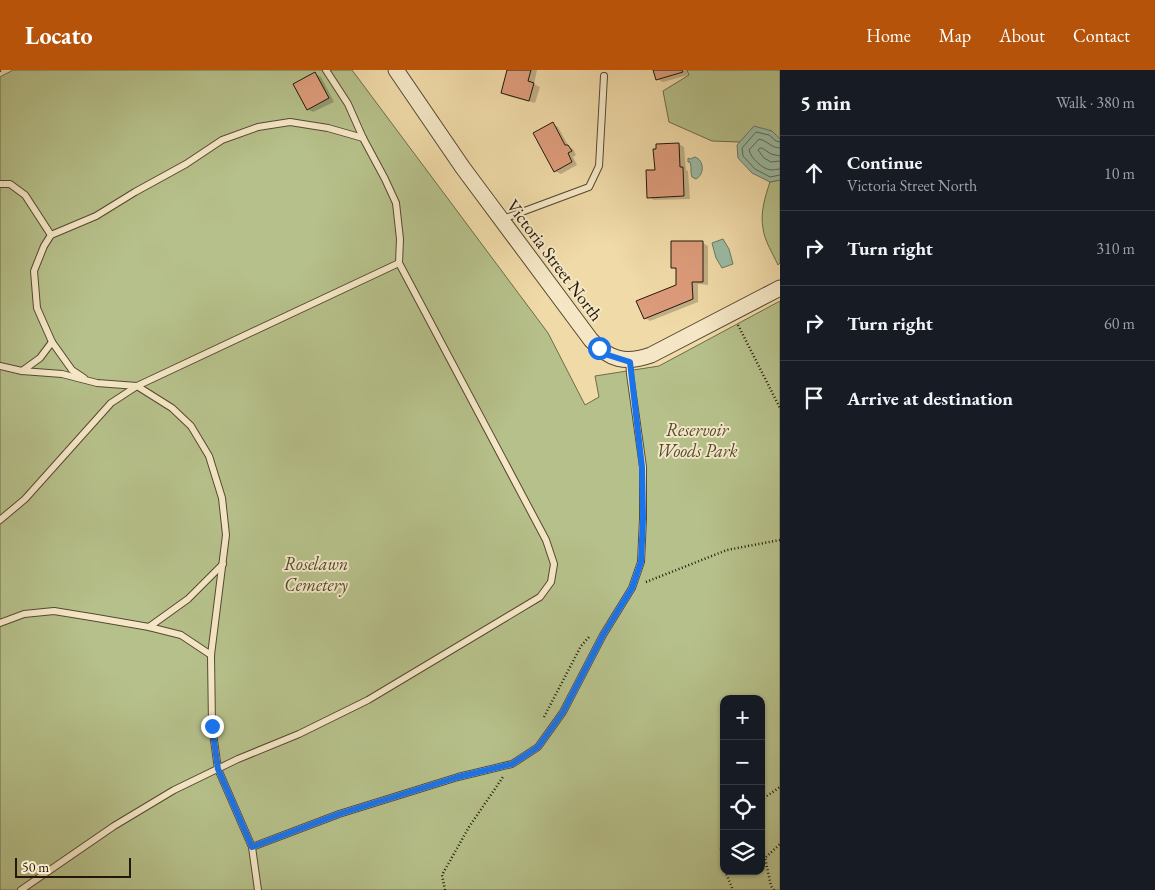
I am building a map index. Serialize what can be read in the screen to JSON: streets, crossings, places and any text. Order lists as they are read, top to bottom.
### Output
{
  "streets": {
    "street": ["Victoria Street North"]
  },
  "parks": ["Reservoir Woods Park", "Roselawn Cemetery"],
  "scale_bar": "50 m",
  "page": {
    "header": "Locato",
    "nav": [
      "Home",
      "Map",
      "About",
      "Contact"
    ],
    "heading": ["5 min", "Walk · 380 m"],
    "list": [
      ["Continue", "Victoria Street North", "10 m"],
      ["Turn right", "310 m"],
      ["Turn right", "60 m"],
      "Arrive at destination"
    ],
    "map_buttons": ["+", "−"],
    "scale": "50 m"
  }
}
